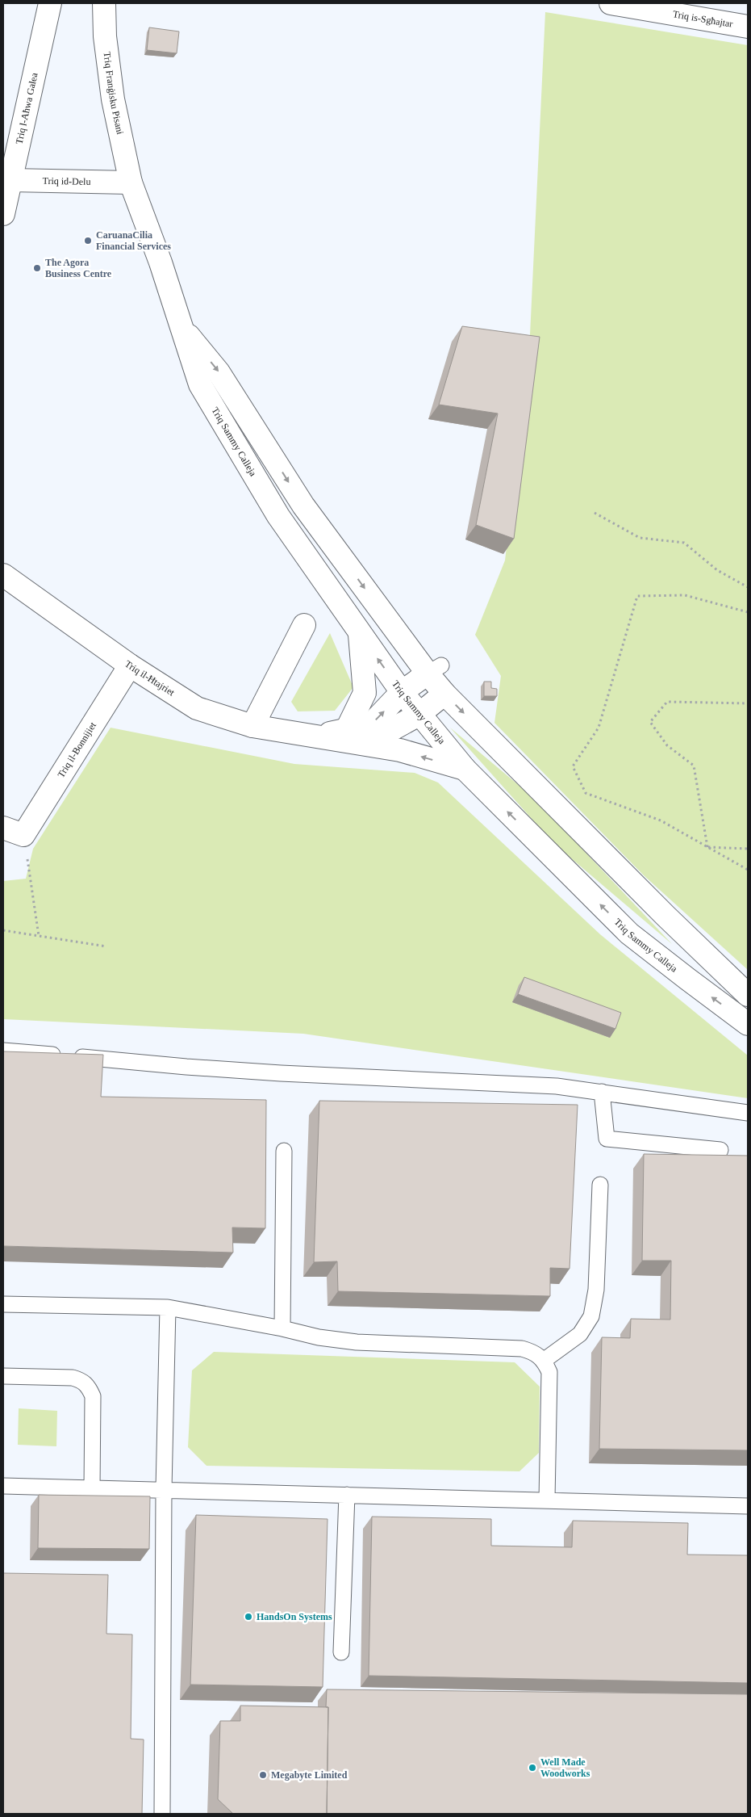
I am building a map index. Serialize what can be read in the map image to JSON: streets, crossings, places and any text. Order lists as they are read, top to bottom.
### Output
{
  "streets": {
    "street": [
      "Triq is-Sgħajtar",
      "Triq Franġisku Pisani",
      "Triq l-Aħwa Galea",
      "Triq id-Delu",
      "Triq Sammy Calleja",
      "Triq il-Ħtajriet",
      "Triq il-Bonnijiet"
    ]
  },
  "crossings": [
    ["Triq Franġisku Pisani", "Triq id-Delu"],
    ["Triq Franġisku Pisani", "Triq Sammy Calleja"],
    ["Triq l-Aħwa Galea", "Triq id-Delu"],
    ["Triq id-Delu", "Triq Sammy Calleja"],
    ["Triq Sammy Calleja", "Triq il-Ħtajriet"],
    ["Triq il-Ħtajriet", "Triq il-Bonnijiet"]
  ],
  "places": [
    "CaruanaCilia Financial Services",
    "The Agora Business Centre",
    "HandsOn Systems",
    "Well Made Woodworks",
    "Megabyte Limited"
  ]
}
